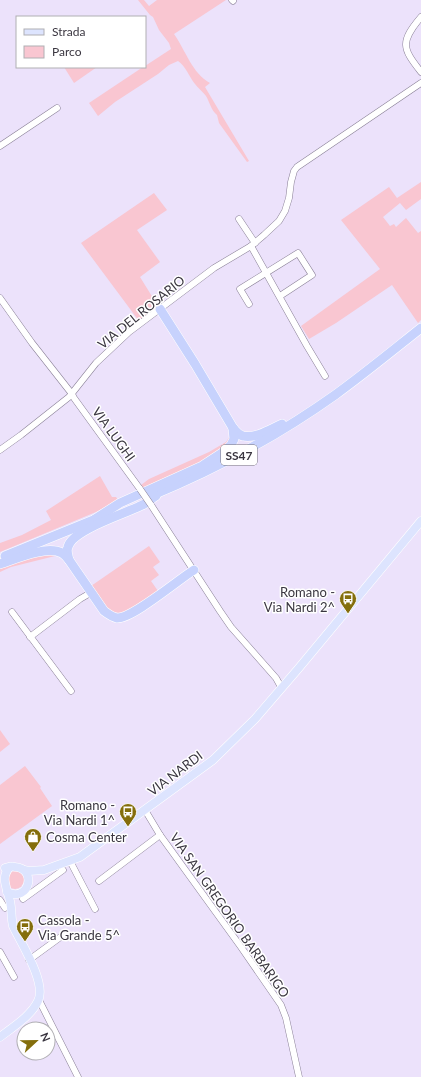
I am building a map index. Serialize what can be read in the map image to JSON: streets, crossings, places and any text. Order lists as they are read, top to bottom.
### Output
{
  "streets": {
    "highway": ["SS47"],
    "main road": ["VIA NARDI"],
    "street": ["VIA DEL ROSARIO", "VIA LUGHI", "VIA SAN GREGORIO BARBARIGO"]
  },
  "crossings": [
    ["VIA DEL ROSARIO", "VIA LUGHI"],
    ["VIA LUGHI", "SS47"],
    ["VIA LUGHI", "VIA NARDI"],
    ["VIA NARDI", "VIA SAN GREGORIO BARBARIGO"]
  ],
  "places": {
    "bus stop": ["Romano - Via Nardi 2^", "Romano - Via Nardi 1^", "Cassola - Via Grande 5^"],
    "shop": ["Cosma Center"]
  },
  "legend": ["Strada", "Parco"],
  "north": "right"
}
